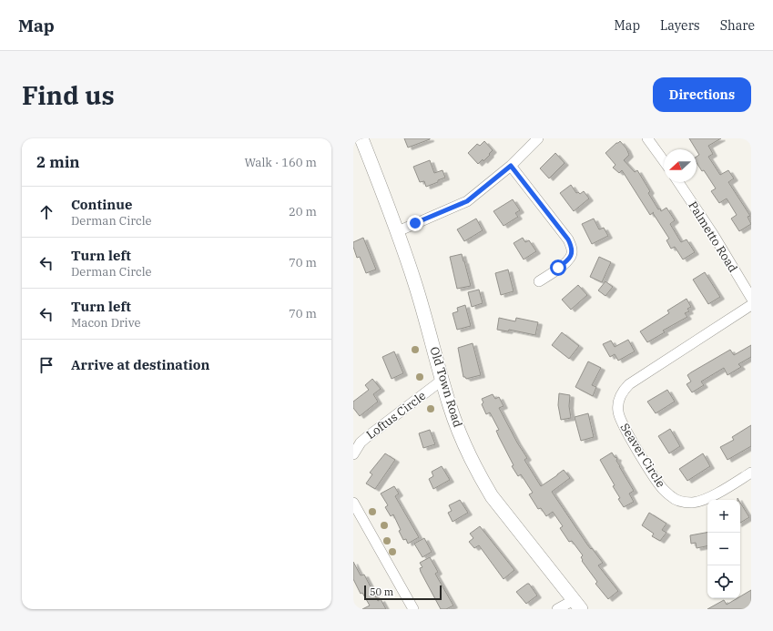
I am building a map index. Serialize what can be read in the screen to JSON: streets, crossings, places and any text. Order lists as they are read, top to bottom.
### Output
{
  "streets": {
    "main road": ["Old Town Road"],
    "street": ["Palmetto Road", "Loftus Circle", "Seaver Circle"]
  },
  "crossings": [
    ["Old Town Road", "Loftus Circle"]
  ],
  "scale_bar": "50 m",
  "north": "left",
  "page": {
    "header": "Map",
    "nav": ["Map", "Layers", "Share"],
    "buttons": "Directions",
    "title": "Find us",
    "heading": ["2 min", "Walk · 160 m"],
    "list": [
      ["Continue", "Derman Circle", "20 m"],
      ["Turn left", "Derman Circle", "70 m"],
      ["Turn left", "Macon Drive", "70 m"],
      "Arrive at destination"
    ],
    "map_buttons": ["+", "−"],
    "scale": "50 m"
  }
}
